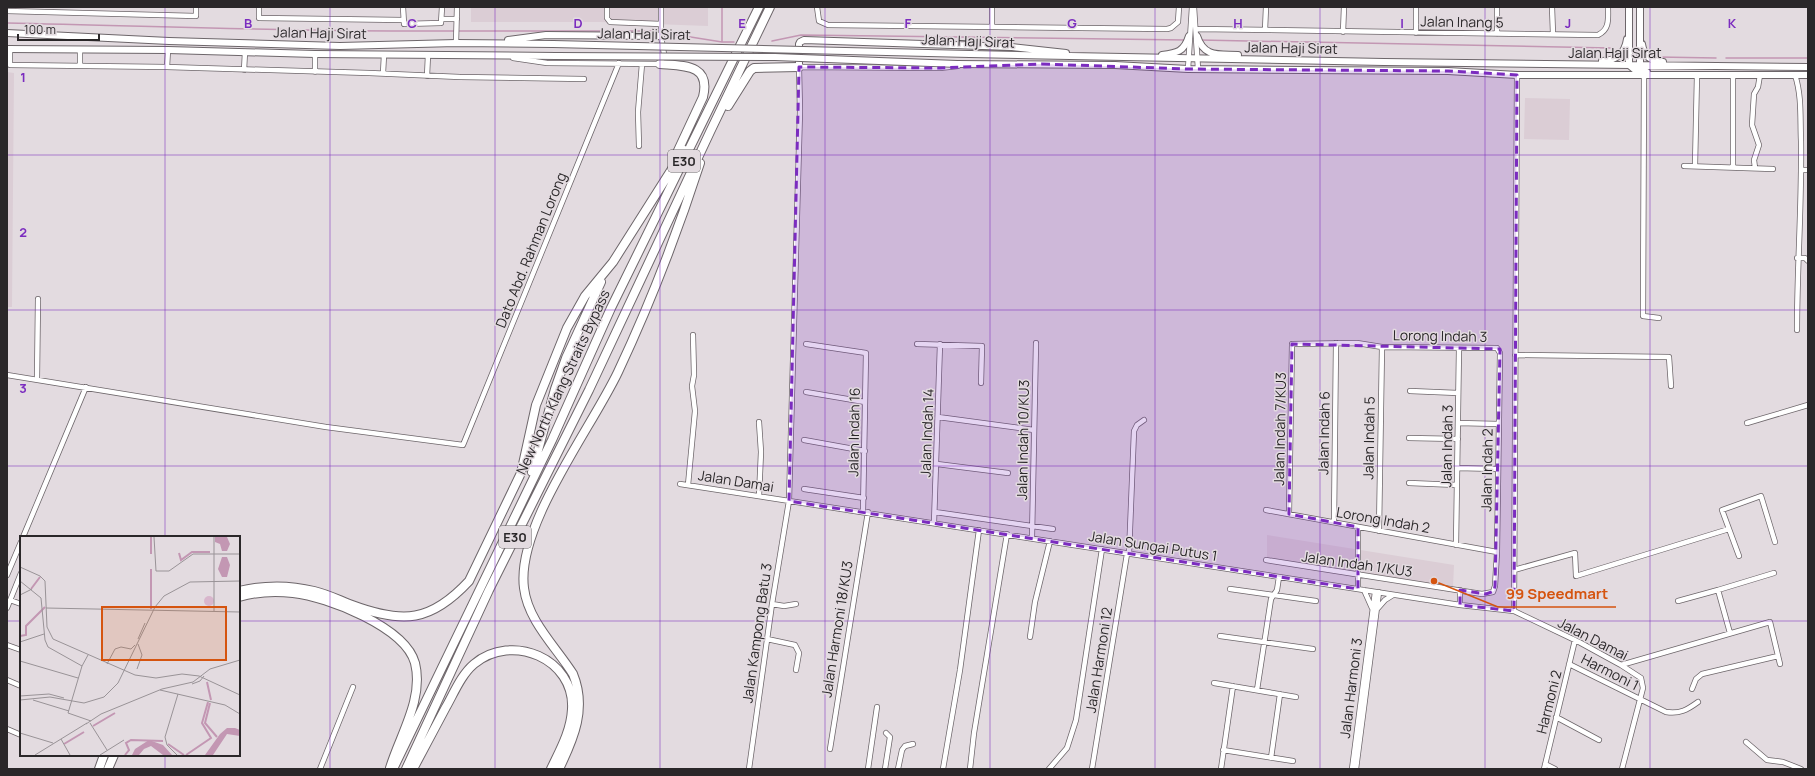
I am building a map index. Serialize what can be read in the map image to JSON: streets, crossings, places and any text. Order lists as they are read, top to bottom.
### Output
{
  "streets": {
    "highway": ["E30", "New North Klang Straits Bypass"],
    "main road": ["Jalan Haji Sirat"],
    "street": [
      "Jalan Inang 5",
      "Dato Abd. Rahman Lorong",
      "Lorong Indah 3",
      "Jalan Indah 7/KU3",
      "Jalan Indah 16",
      "Jalan Indah 14",
      "Jalan Indah 6",
      "Jalan Indah 5",
      "Jalan Indah 10/KU3",
      "Jalan Indah 3",
      "Jalan Indah 2",
      "Jalan Damai",
      "Lorong Indah 2",
      "Jalan Sungai Putus 1",
      "Jalan Indah 1/KU3",
      "Jalan Harmoni 18/KU3",
      "Jalan Kampong Batu 3",
      "Jalan Harmoni 12",
      "Harmoni 1",
      "Jalan Harmoni 3",
      "Harmoni 2"
    ]
  },
  "crossings": [
    ["Lorong Indah 3", "Jalan Indah 7/KU3"],
    ["Lorong Indah 3", "Jalan Indah 6"],
    ["Lorong Indah 3", "Jalan Indah 5"],
    ["Lorong Indah 3", "Jalan Indah 3"],
    ["Lorong Indah 3", "Jalan Indah 2"],
    ["Jalan Indah 7/KU3", "Lorong Indah 2"],
    ["Jalan Indah 16", "Jalan Sungai Putus 1"],
    ["Jalan Indah 16", "Jalan Harmoni 18/KU3"],
    ["Jalan Indah 14", "Jalan Sungai Putus 1"],
    ["Jalan Indah 6", "Lorong Indah 2"],
    ["Jalan Indah 5", "Lorong Indah 2"],
    ["Jalan Indah 10/KU3", "Jalan Sungai Putus 1"],
    ["Jalan Indah 3", "Lorong Indah 2"],
    ["Jalan Indah 2", "Lorong Indah 2"],
    ["Jalan Indah 2", "Jalan Indah 1/KU3"],
    ["Jalan Damai", "Jalan Sungai Putus 1"],
    ["Jalan Damai", "Jalan Kampong Batu 3"],
    ["Jalan Damai", "Harmoni 1"],
    ["Jalan Damai", "Harmoni 2"],
    ["Jalan Sungai Putus 1", "Jalan Harmoni 18/KU3"],
    ["Jalan Sungai Putus 1", "Jalan Kampong Batu 3"],
    ["Jalan Sungai Putus 1", "Jalan Harmoni 12"],
    ["Jalan Sungai Putus 1", "Jalan Harmoni 3"],
    ["Harmoni 1", "Harmoni 2"]
  ],
  "places": ["99 Speedmart"],
  "scale_bar": "100 m",
  "grid": {
    "columns": [
      "B",
      "C",
      "D",
      "E",
      "F",
      "G",
      "H",
      "I",
      "J",
      "K"
    ],
    "rows": ["1", "2", "3"]
  }
}
